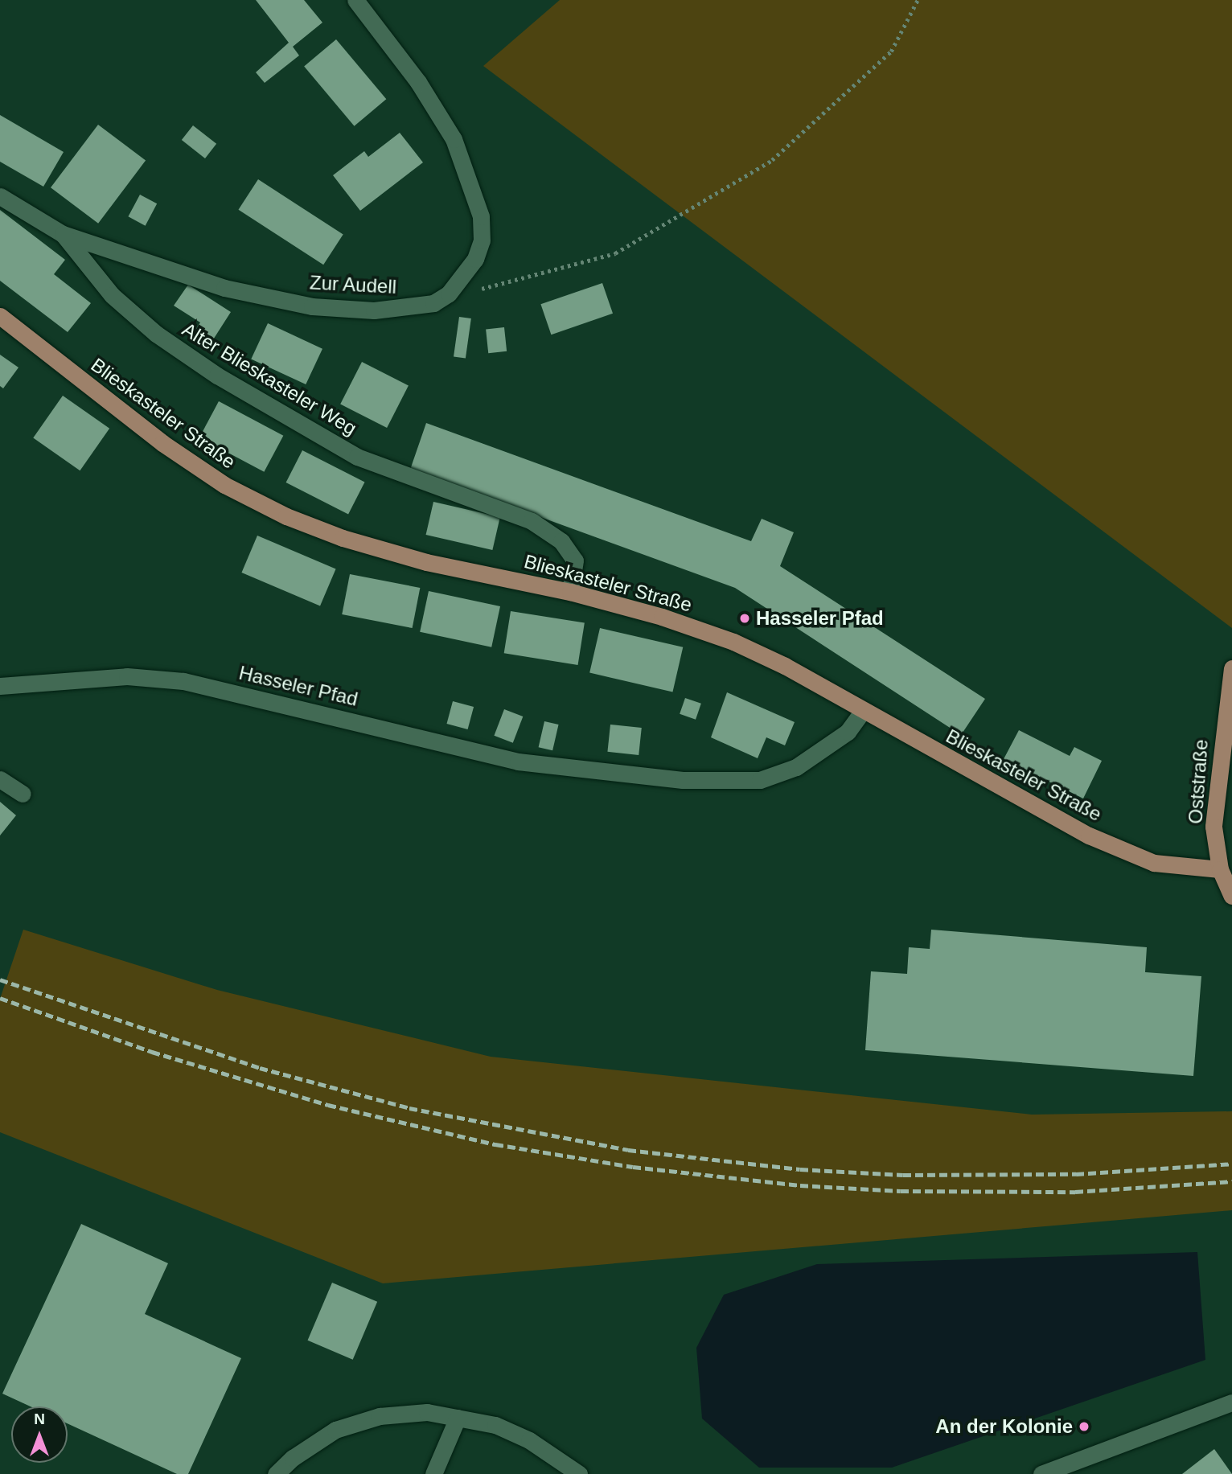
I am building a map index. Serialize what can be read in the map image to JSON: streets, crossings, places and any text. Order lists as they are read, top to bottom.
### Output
{
  "streets": {
    "main road": ["Blieskasteler Straße", "Oststraße"],
    "street": ["Zur Audell", "Alter Blieskasteler Weg", "Hasseler Pfad"]
  },
  "crossings": [
    ["Zur Audell", "Alter Blieskasteler Weg"],
    ["Alter Blieskasteler Weg", "Blieskasteler Straße"],
    ["Blieskasteler Straße", "Hasseler Pfad"],
    ["Blieskasteler Straße", "Oststraße"]
  ],
  "places": ["Hasseler Pfad", "An der Kolonie"],
  "north": "top"
}
